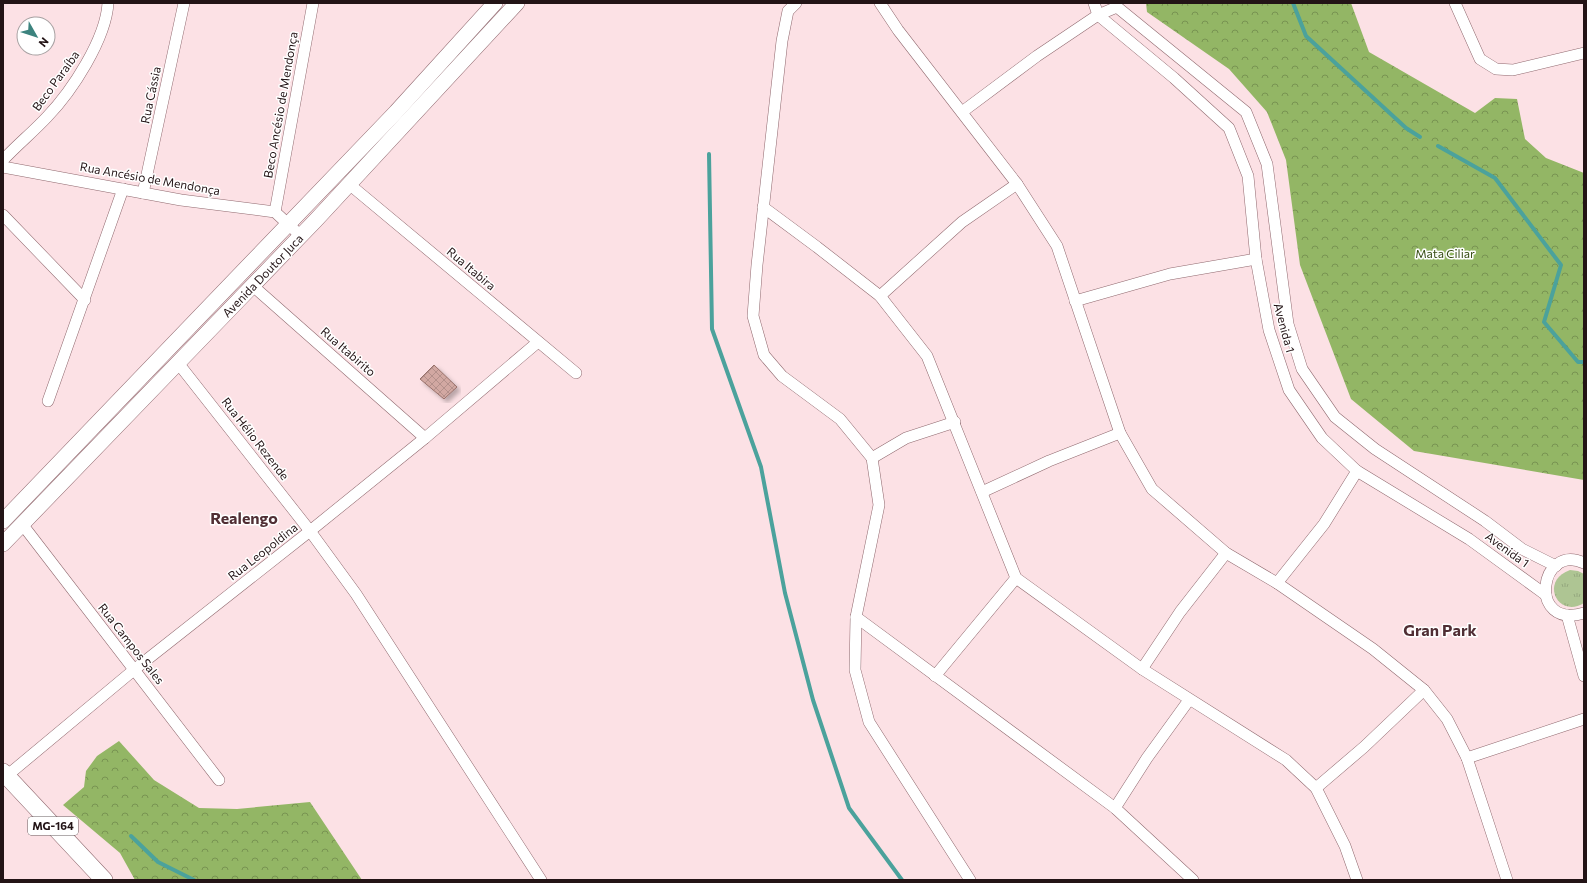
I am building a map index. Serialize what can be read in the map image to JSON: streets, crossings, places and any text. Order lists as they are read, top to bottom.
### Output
{
  "streets": {
    "main road": ["Avenida Doutor Juca", "MG-164"],
    "street": [
      "Beco Paraíba",
      "Rua Cássia",
      "Beco Ancésio de Mendonça",
      "Rua Ancésio de Mendonça",
      "Rua Itabira",
      "Avenida 1",
      "Rua Itabirito",
      "Rua Hélio Rezende",
      "Rua Leopoldina",
      "Rua Campos Sales"
    ]
  },
  "crossings": [
    ["Rua Cássia", "Rua Ancésio de Mendonça"],
    ["Beco Ancésio de Mendonça", "Rua Ancésio de Mendonça"],
    ["Rua Itabira", "Avenida Doutor Juca"],
    ["Rua Itabira", "Rua Leopoldina"],
    ["Avenida Doutor Juca", "Rua Itabirito"],
    ["Avenida Doutor Juca", "Rua Hélio Rezende"],
    ["Avenida Doutor Juca", "Rua Campos Sales"],
    ["Rua Itabirito", "Rua Leopoldina"],
    ["Rua Hélio Rezende", "Rua Leopoldina"],
    ["Rua Leopoldina", "Rua Campos Sales"],
    ["Rua Leopoldina", "MG-164"]
  ],
  "districts": ["Realengo", "Gran Park"],
  "parks": ["Mata Ciliar"],
  "north": "bottom right"
}
